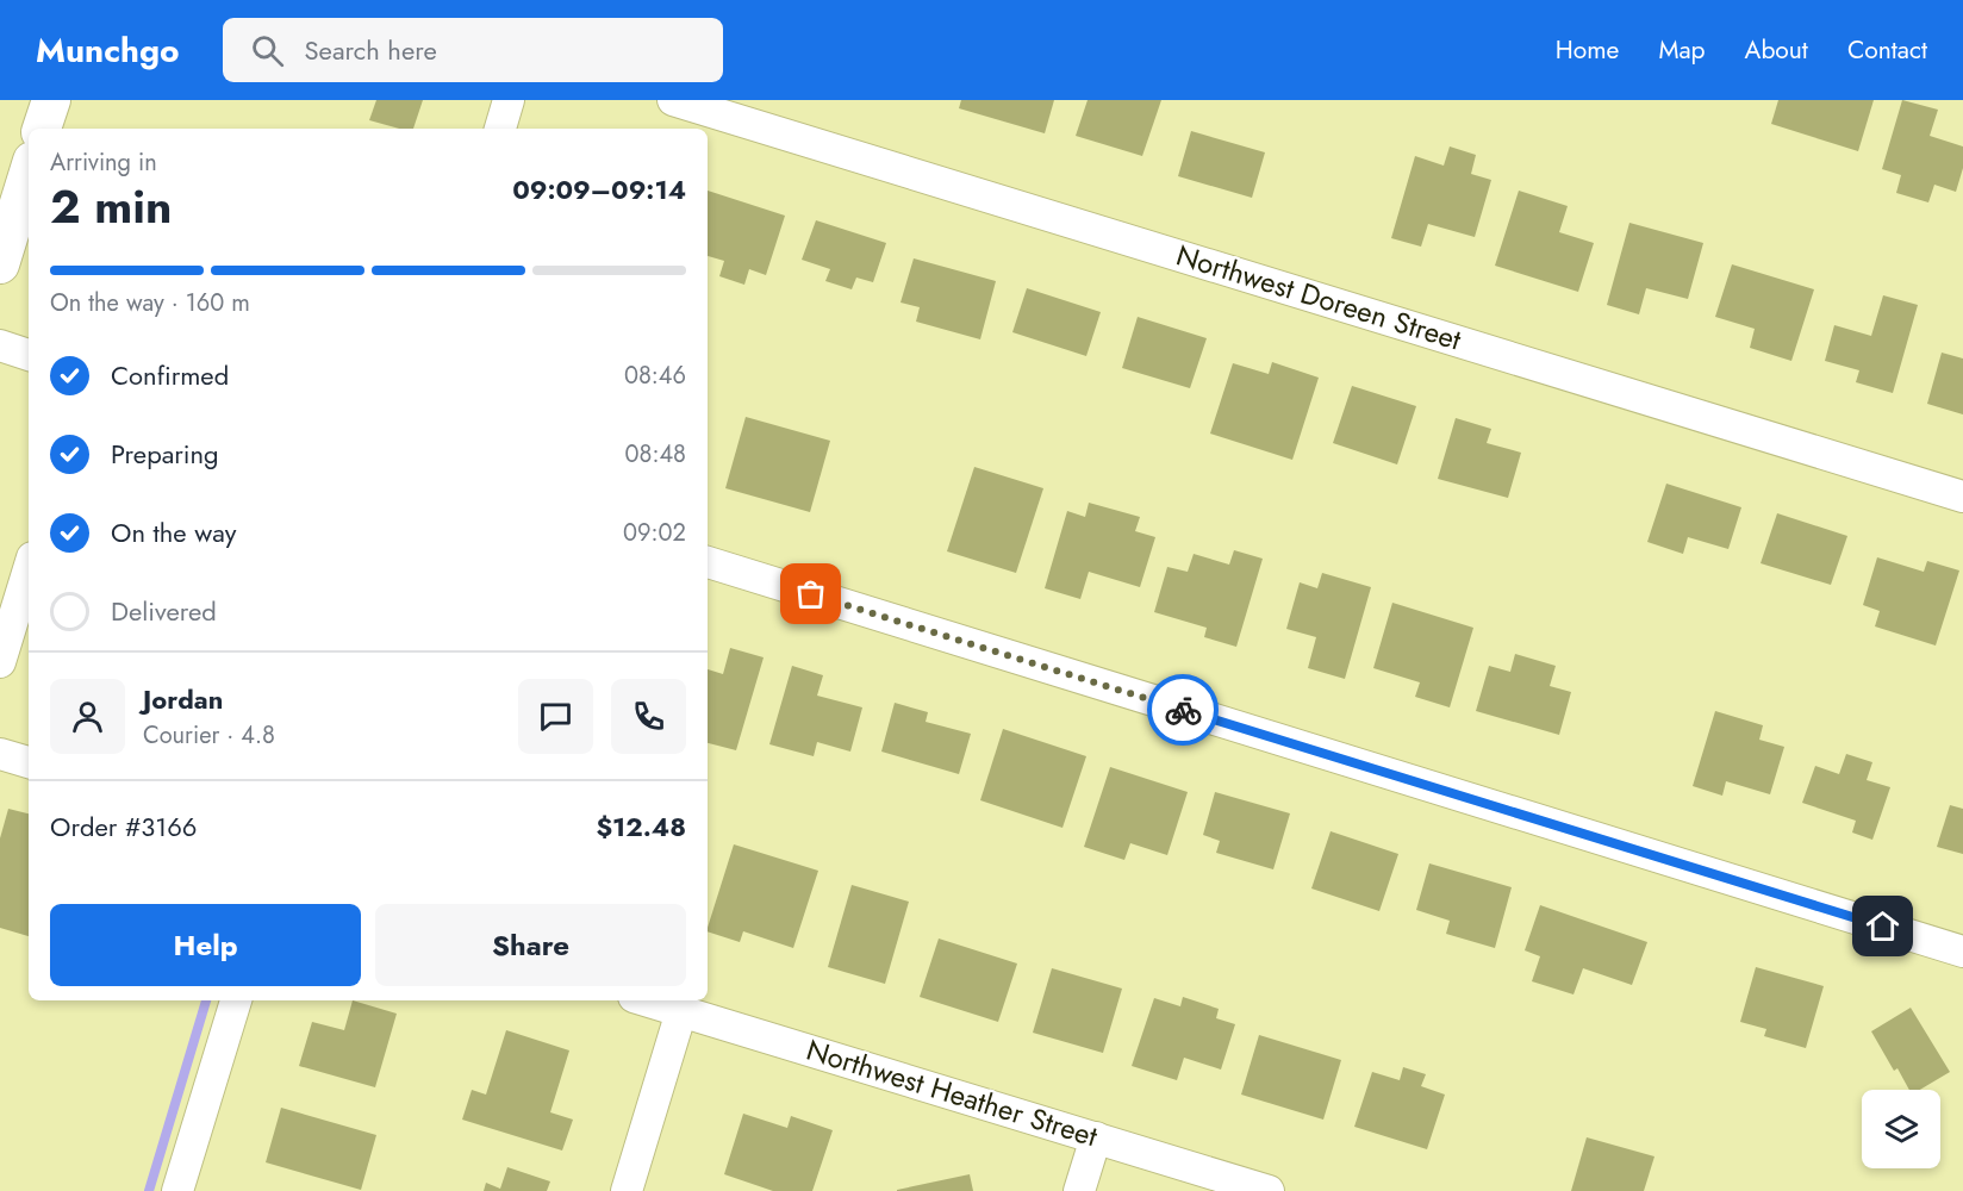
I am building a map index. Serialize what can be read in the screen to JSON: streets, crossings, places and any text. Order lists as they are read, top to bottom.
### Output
{
  "streets": {
    "street": ["Northwest Doreen Street", "Northwest Heather Street"]
  },
  "page": {
    "header": "Munchgo",
    "search": "Search here",
    "nav": [
      "Home",
      "Map",
      "About",
      "Contact"
    ],
    "heading": ["2 min", "Arriving in", "09:09–09:14"],
    "panel": [
      "Jordan",
      "Courier · 4.8",
      "Order #3166",
      "$12.48"
    ],
    "bar": "On the way · 160 m",
    "list": [
      ["Confirmed", "08:46"],
      ["Preparing", "08:48"],
      ["On the way", "09:02"],
      "Delivered"
    ],
    "buttons": ["Help", "Share"]
  }
}
